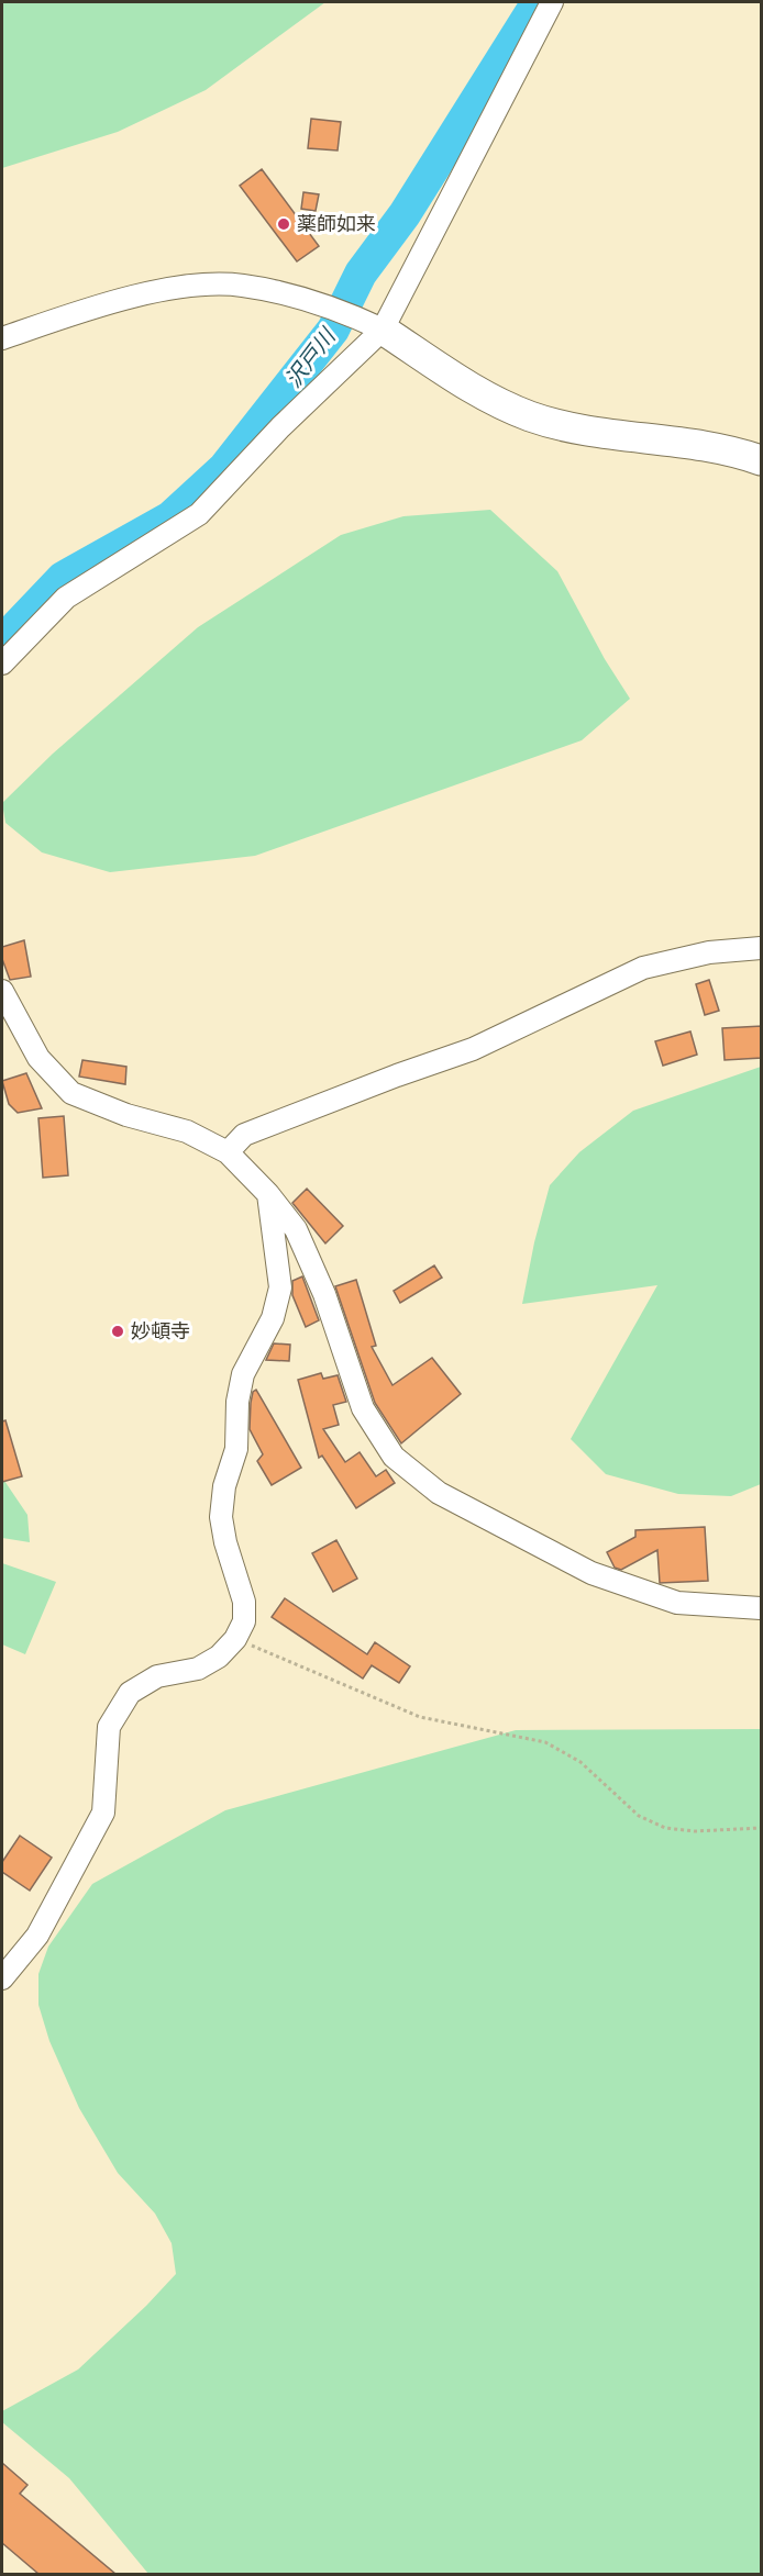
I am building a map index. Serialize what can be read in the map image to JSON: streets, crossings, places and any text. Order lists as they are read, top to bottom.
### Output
{
  "water": ["沢戸川"],
  "places": ["薬師如来", "妙頓寺"]
}
